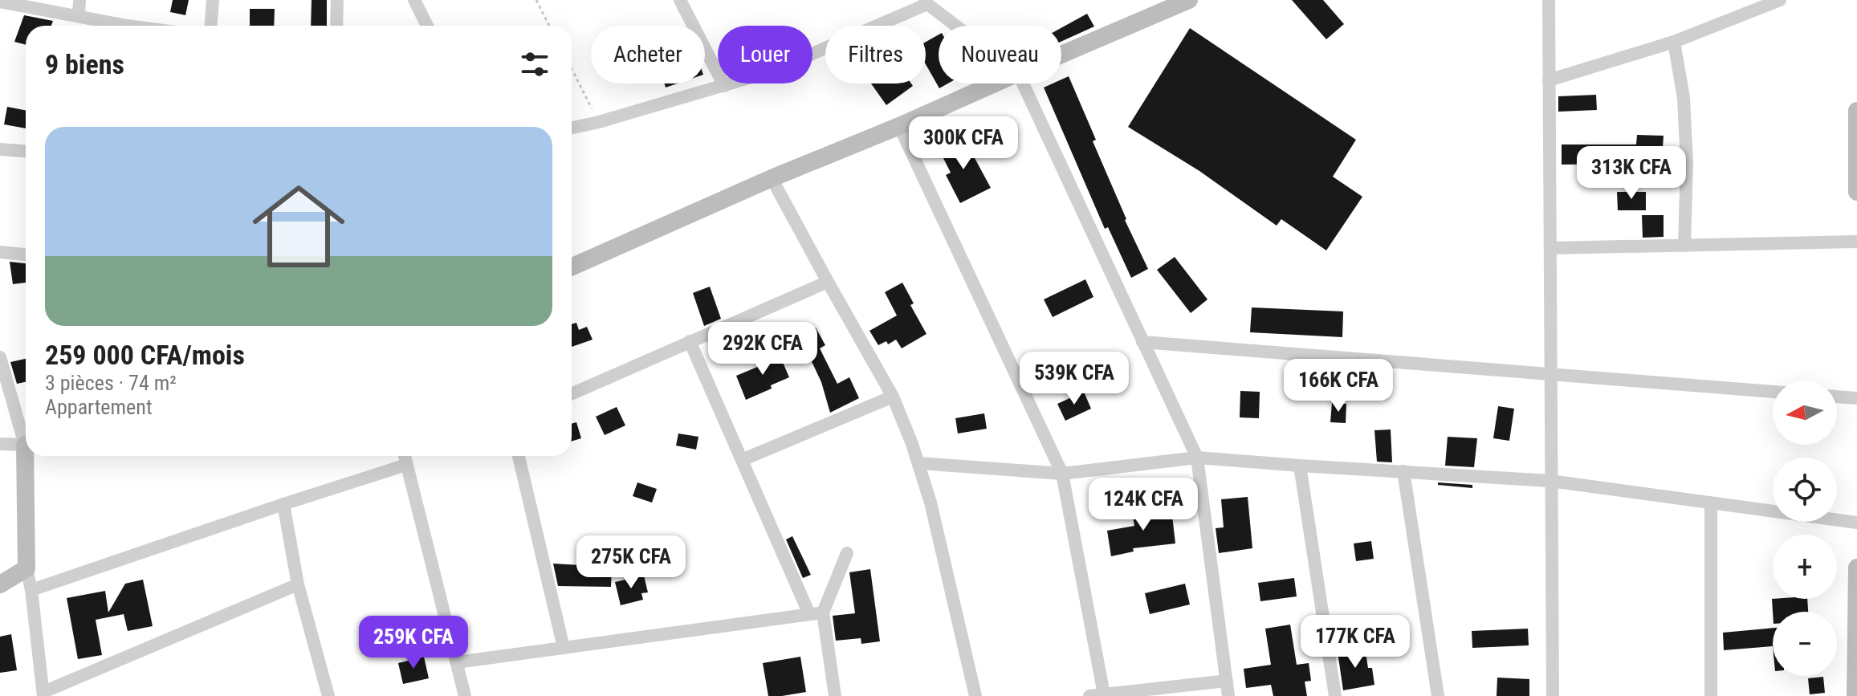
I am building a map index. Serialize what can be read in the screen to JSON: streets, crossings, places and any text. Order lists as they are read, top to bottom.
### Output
{
  "north": "left",
  "page": {
    "chip": [
      "Acheter",
      "Louer",
      "Filtres",
      "Nouveau"
    ],
    "heading": "9 biens",
    "list": [
      {
        "name": "259 000 CFA/mois",
        "note": "3 pièces · 74 m² · Appartement"
      }
    ],
    "price": [
      "300K CFA",
      "313K CFA",
      "292K CFA",
      "539K CFA",
      "166K CFA",
      "124K CFA",
      "275K CFA",
      "177K CFA",
      "259K CFA"
    ],
    "map_buttons": ["+", "−"]
  }
}
